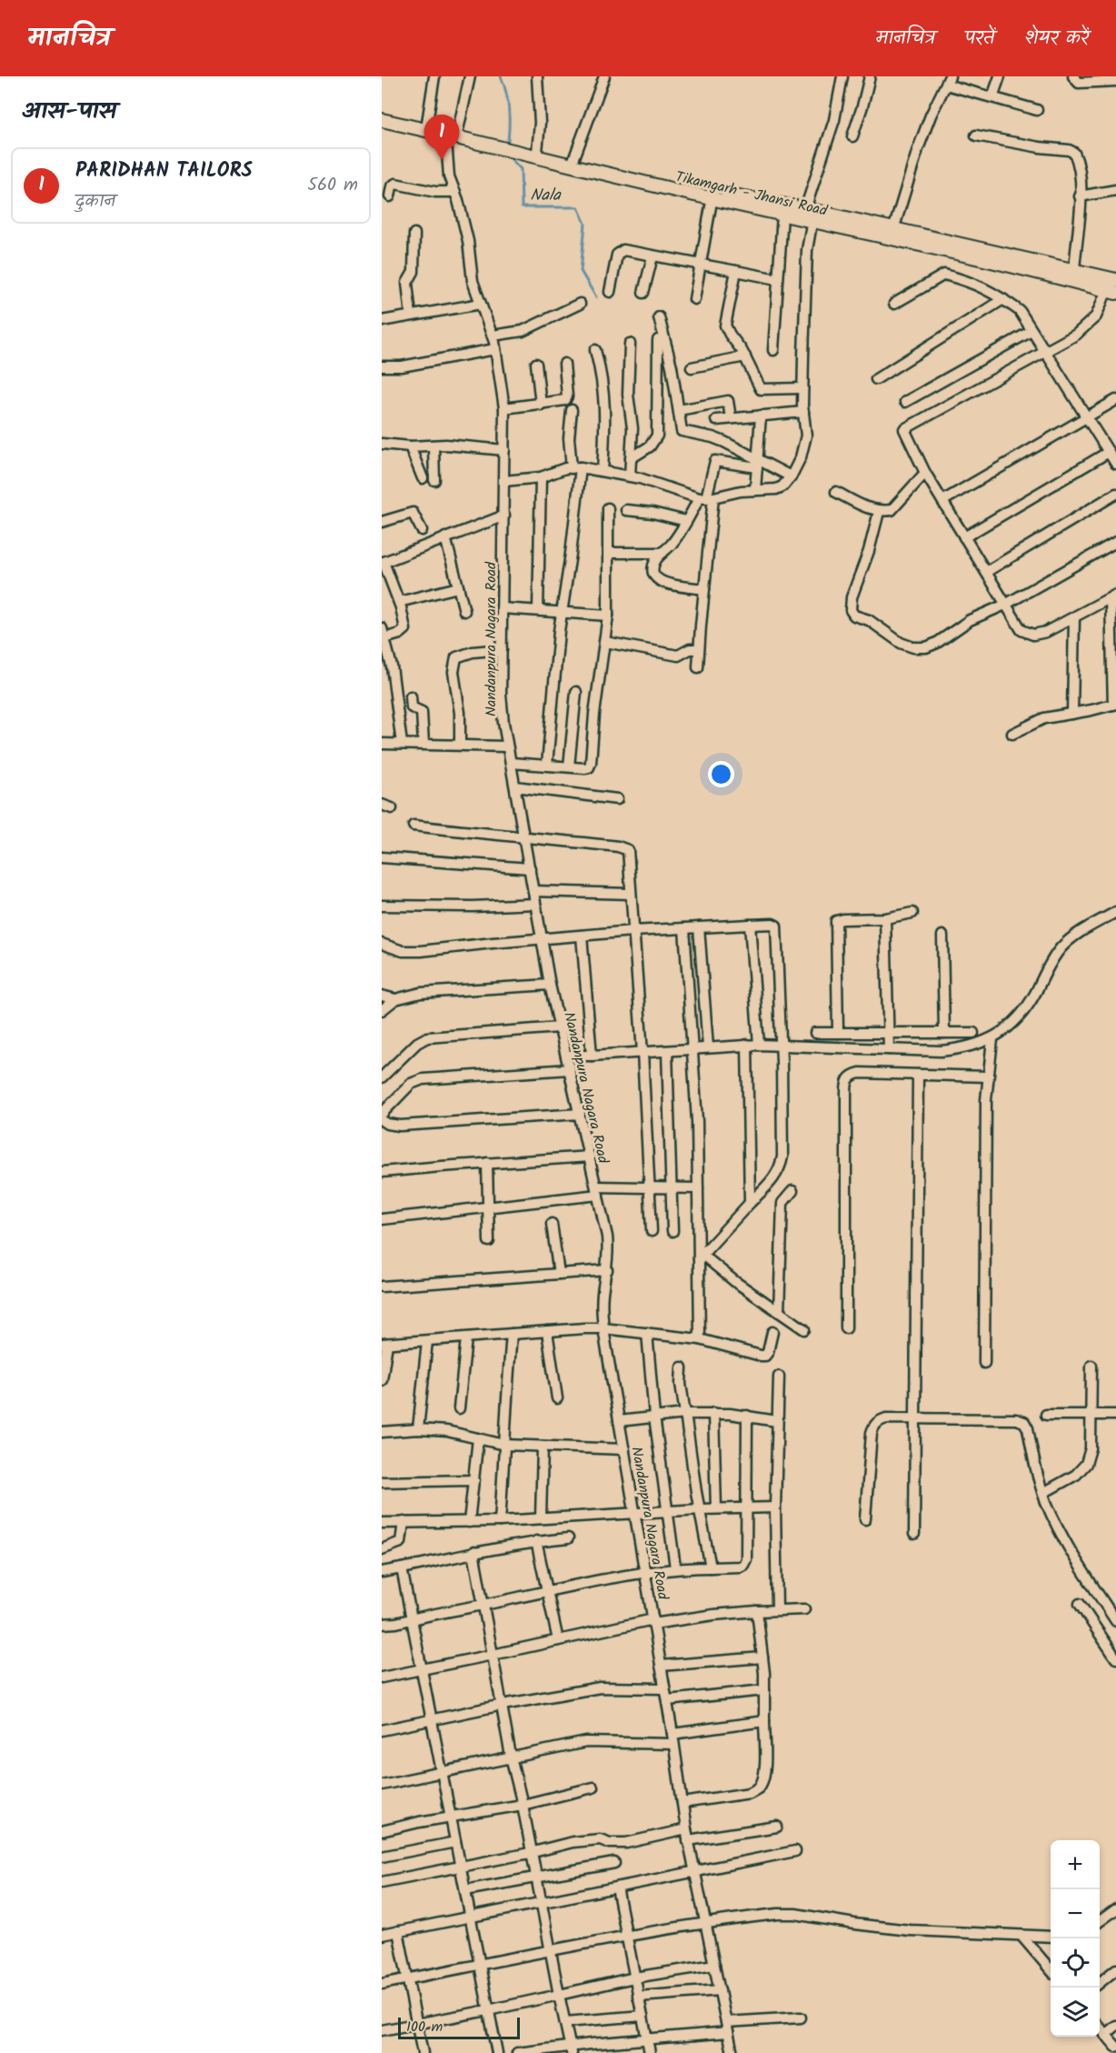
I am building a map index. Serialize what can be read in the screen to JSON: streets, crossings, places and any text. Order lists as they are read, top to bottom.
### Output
{
  "streets": {
    "street": ["Tikamgarh - Jhansi Road", "Nandanpura Nagara Road"]
  },
  "water": ["Nala"],
  "scale_bar": "100 m",
  "page": {
    "header": "मानचित्र",
    "nav": ["मानचित्र", "परतें", "शेयर करें"],
    "heading": "आस-पास",
    "pins": "1",
    "list": [
      {
        "mark": "1",
        "name": "PARIDHAN TAILORS",
        "note": "दुकान",
        "value": "560 m"
      }
    ],
    "map_buttons": ["+", "−"],
    "scale": "100 m"
  }
}
